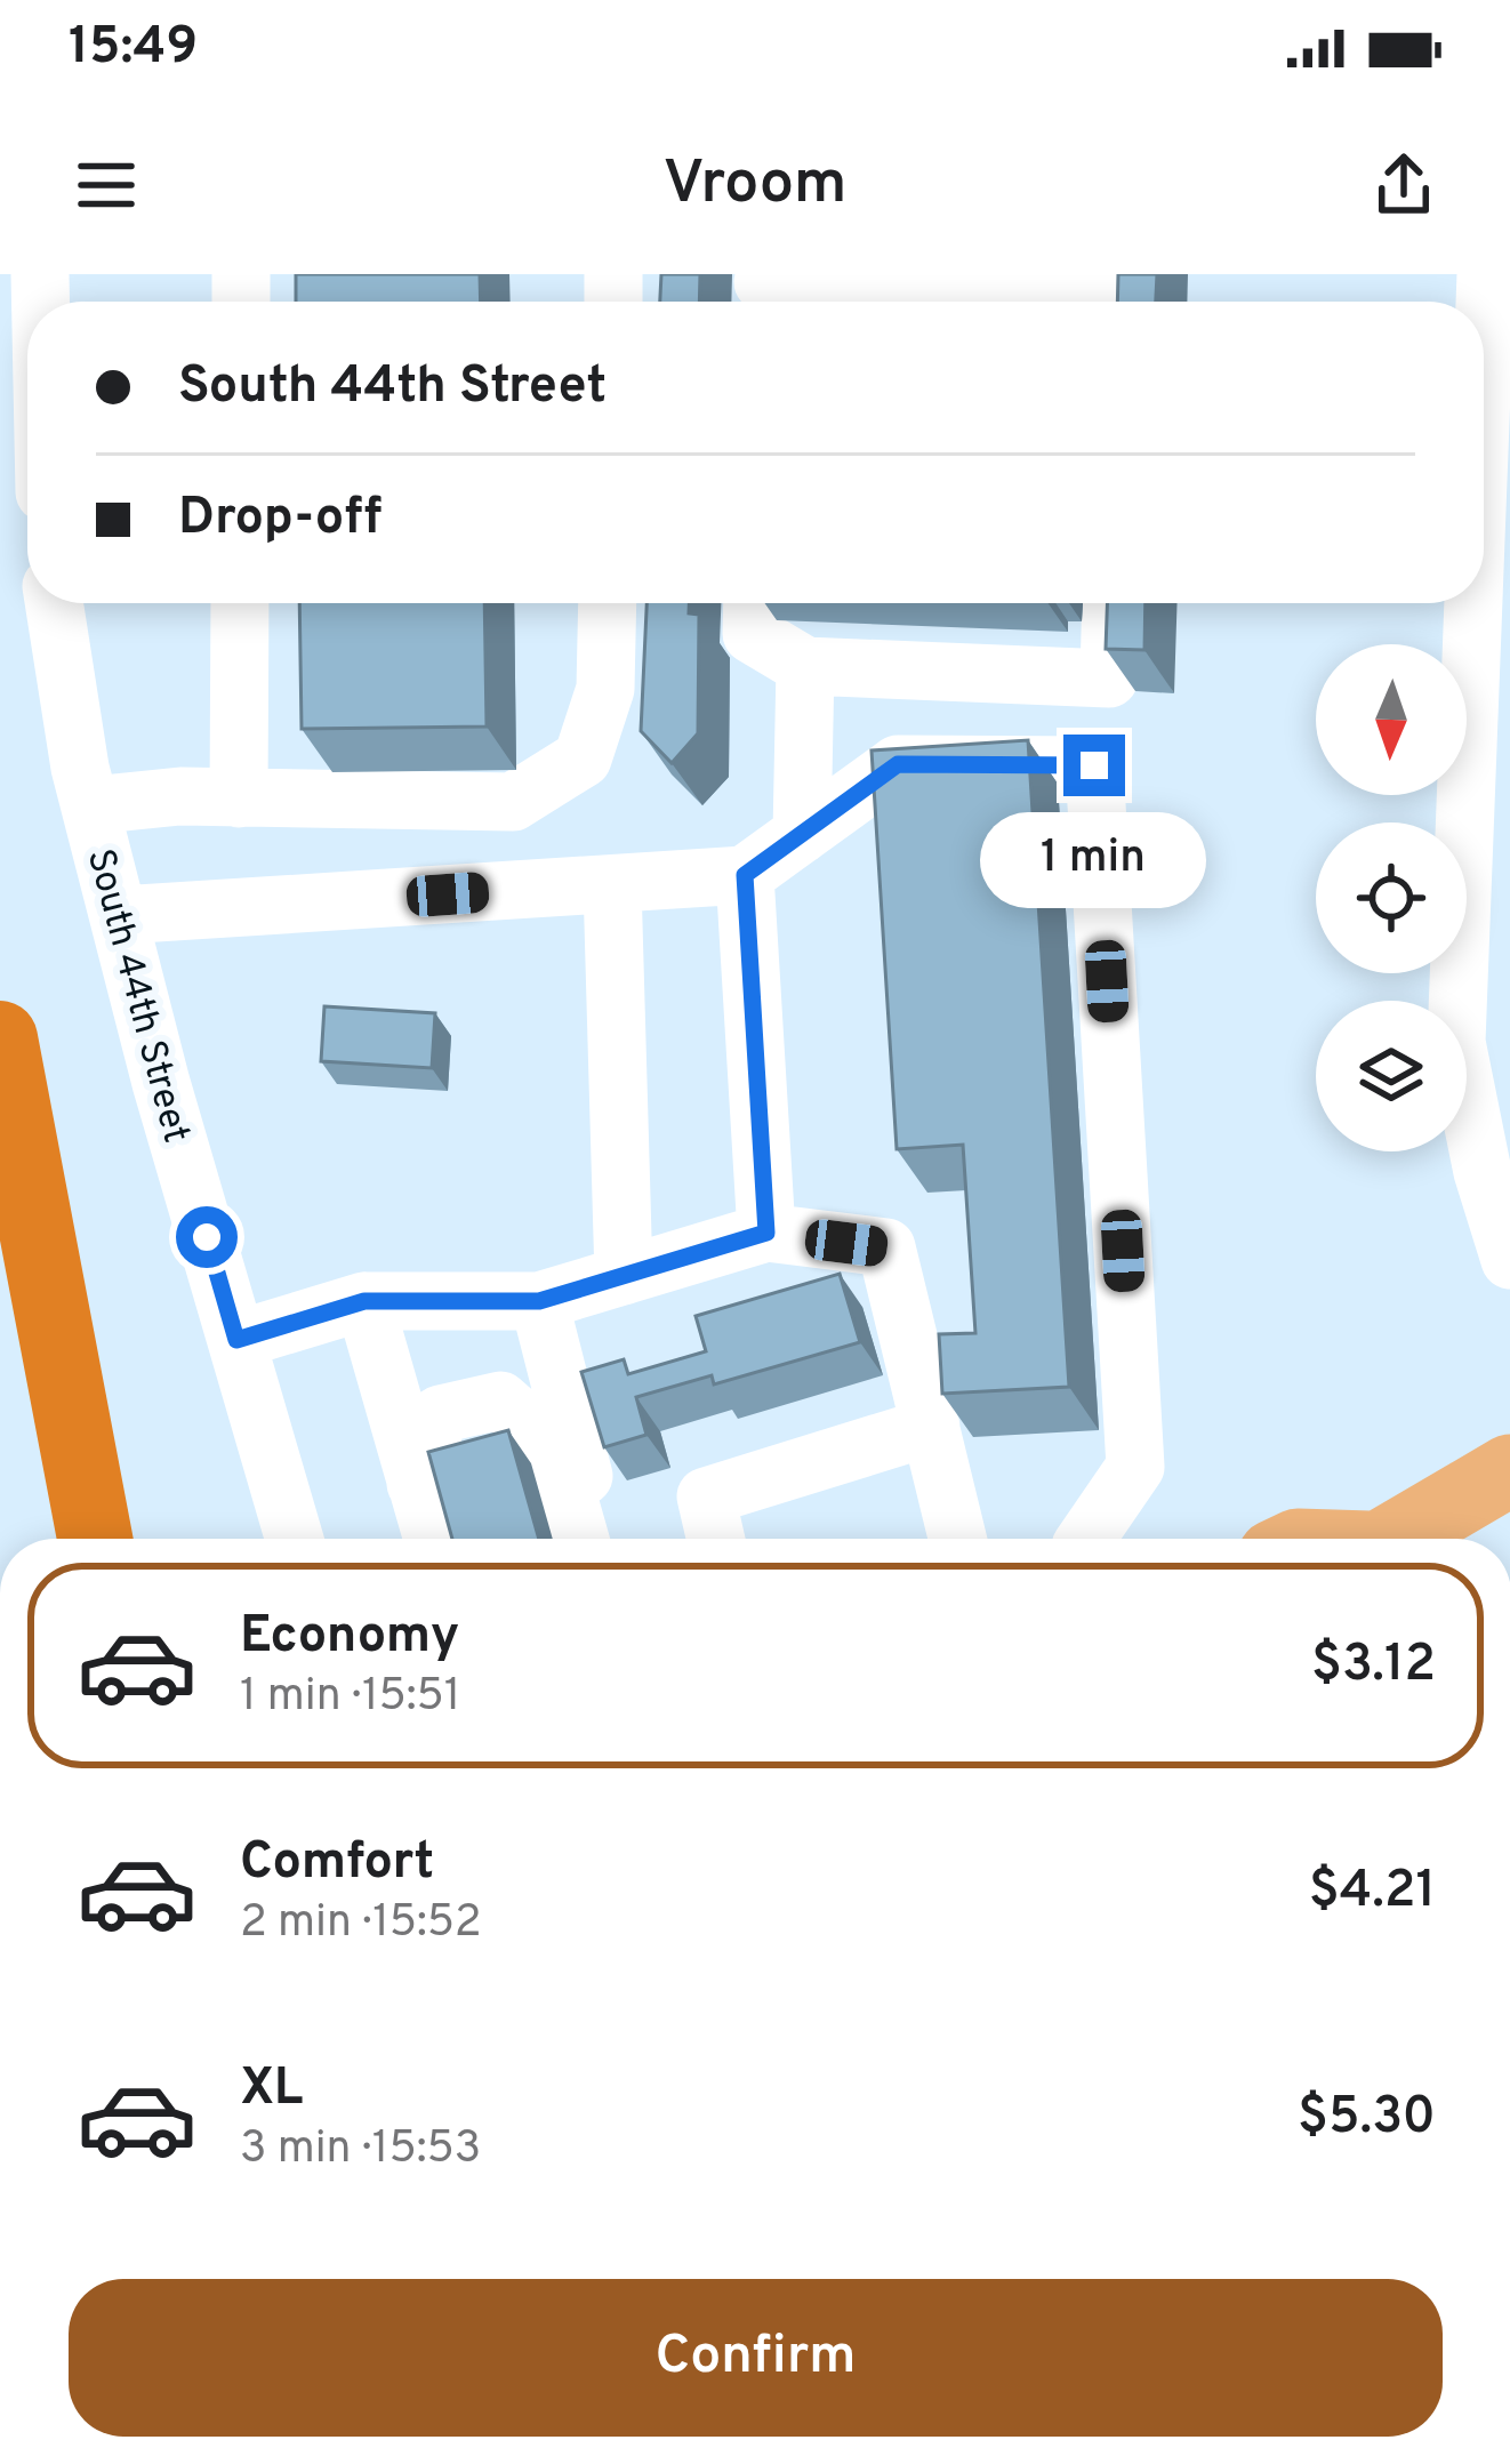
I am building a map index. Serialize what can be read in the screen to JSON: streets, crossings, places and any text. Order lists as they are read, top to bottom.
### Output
{
  "streets": {
    "street": ["South 44th Street"]
  },
  "north": "bottom",
  "page": {
    "status": "15:49",
    "header": "Vroom",
    "banner": ["South 44th Street", "Drop-off"],
    "bubble": "1 min",
    "list": [
      {
        "name": "Economy",
        "note": "1 min · 15:51",
        "value": "$3.12"
      },
      {
        "name": "Comfort",
        "note": "2 min · 15:52",
        "value": "$4.21"
      },
      {
        "name": "XL",
        "note": "3 min · 15:53",
        "value": "$5.30"
      }
    ],
    "buttons": "Confirm"
  }
}
